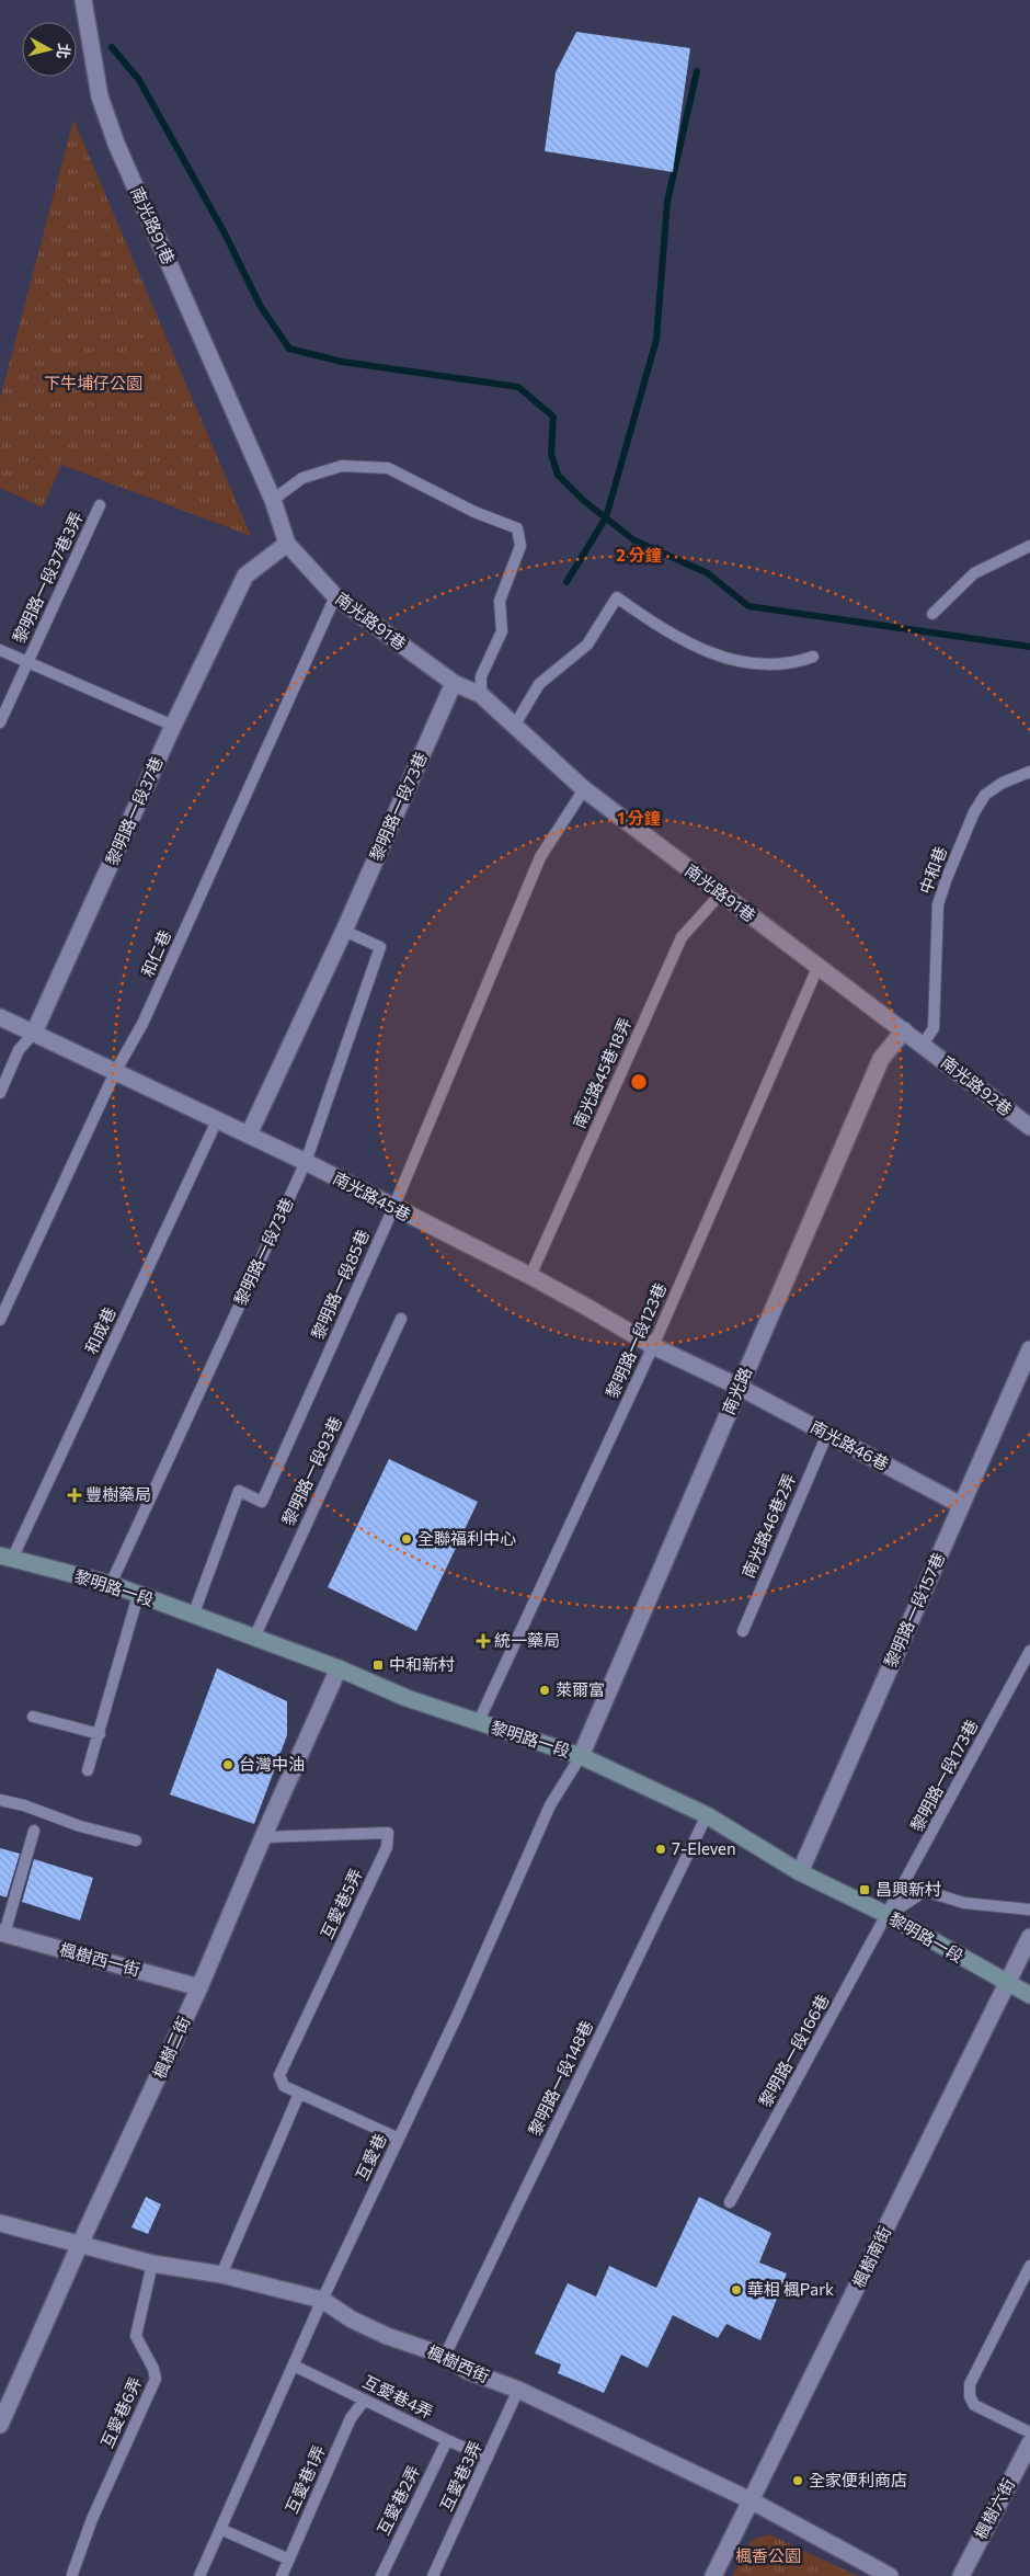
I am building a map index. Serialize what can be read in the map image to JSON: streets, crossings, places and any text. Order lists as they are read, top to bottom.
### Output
{
  "streets": {
    "main road": ["黎明路一段"],
    "street": [
      "南光路91巷",
      "黎明路一段73巷",
      "黎明路一段37巷",
      "南光路92巷",
      "南光路45巷",
      "南光路",
      "南光路46巷",
      "黎明路一段157巷",
      "楓樹西一街",
      "楓樹二街",
      "楓樹南街",
      "楓樹西街",
      "楓樹六街"
    ],
    "lane": [
      "黎明路一段37巷3弄",
      "中和巷",
      "和仁巷",
      "南光路45巷18弄",
      "黎明路一段85巷",
      "和成巷",
      "黎明路一段123巷",
      "黎明路一段93巷",
      "南光路46巷2弄",
      "黎明路一段173巷",
      "互愛巷5弄",
      "黎明路一段166巷",
      "黎明路一段148巷",
      "互愛巷",
      "互愛巷4弄",
      "互愛巷6弄",
      "互愛巷3弄",
      "互愛巷1弄",
      "互愛巷2弄"
    ]
  },
  "crossings": [
    ["南光路91巷", "黎明路一段73巷"],
    ["南光路91巷", "黎明路一段37巷"],
    ["南光路91巷", "中和巷"],
    ["南光路91巷", "和仁巷"],
    ["南光路91巷", "南光路45巷18弄"],
    ["南光路91巷", "南光路92巷"],
    ["南光路91巷", "黎明路一段85巷"],
    ["南光路91巷", "黎明路一段123巷"],
    ["南光路91巷", "南光路"],
    ["黎明路一段73巷", "南光路45巷"],
    ["黎明路一段73巷", "黎明路一段"],
    ["黎明路一段37巷", "南光路45巷"],
    ["中和巷", "南光路92巷"],
    ["和仁巷", "南光路45巷"],
    ["南光路45巷18弄", "南光路45巷"],
    ["南光路45巷", "黎明路一段85巷"],
    ["南光路45巷", "和成巷"],
    ["南光路45巷", "黎明路一段123巷"],
    ["南光路45巷", "南光路"],
    ["南光路45巷", "南光路46巷"],
    ["黎明路一段85巷", "黎明路一段"],
    ["和成巷", "黎明路一段"],
    ["黎明路一段123巷", "黎明路一段"],
    ["南光路", "南光路46巷"],
    ["南光路", "黎明路一段"],
    ["南光路", "互愛巷"],
    ["南光路46巷", "南光路46巷2弄"],
    ["南光路46巷", "黎明路一段157巷"],
    ["黎明路一段93巷", "黎明路一段"],
    ["黎明路一段", "黎明路一段157巷"],
    ["黎明路一段", "黎明路一段173巷"],
    ["黎明路一段", "楓樹二街"],
    ["黎明路一段", "黎明路一段166巷"],
    ["黎明路一段", "黎明路一段148巷"],
    ["黎明路一段", "互愛巷"],
    ["黎明路一段", "楓樹南街"],
    ["黎明路一段173巷", "黎明路一段166巷"],
    ["互愛巷5弄", "楓樹二街"],
    ["互愛巷5弄", "互愛巷"],
    ["楓樹西一街", "楓樹二街"],
    ["楓樹二街", "楓樹西街"],
    ["黎明路一段148巷", "楓樹西街"],
    ["互愛巷", "楓樹西街"],
    ["互愛巷", "互愛巷4弄"],
    ["楓樹南街", "楓樹西街"],
    ["楓樹西街", "互愛巷6弄"],
    ["楓樹西街", "互愛巷3弄"],
    ["互愛巷4弄", "互愛巷3弄"],
    ["互愛巷4弄", "互愛巷1弄"],
    ["互愛巷4弄", "互愛巷2弄"]
  ],
  "parks": ["下牛埔仔公園", "楓香公園"],
  "places": {
    "health": ["豐樹藥局", "統一藥局"],
    "other": [
      "全聯福利中心",
      "萊爾富",
      "台灣中油",
      "7-Eleven",
      "華相 楓Park",
      "全家便利商店"
    ],
    "transit": ["中和新村", "昌興新村"]
  },
  "north": "right",
  "rings": ["2 分鐘", "1 分鐘"]
}
